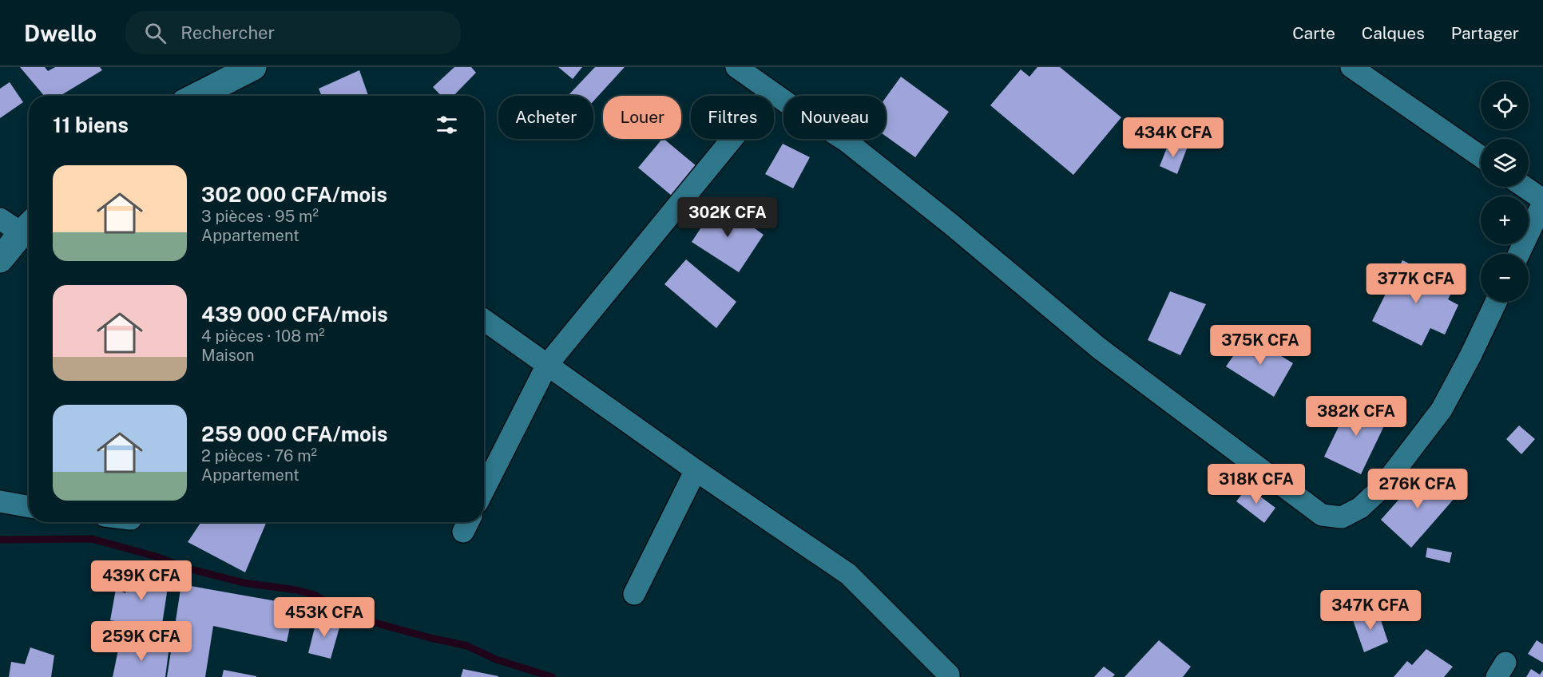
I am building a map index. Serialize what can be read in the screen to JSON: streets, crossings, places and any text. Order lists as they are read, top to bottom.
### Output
{
  "page": {
    "header": "Dwello",
    "search": "Rechercher",
    "nav": ["Carte", "Calques", "Partager"],
    "map_buttons": ["+", "−"],
    "chip": [
      "Acheter",
      "Louer",
      "Filtres",
      "Nouveau"
    ],
    "heading": "11 biens",
    "price": [
      "434K CFA",
      "302K CFA",
      "377K CFA",
      "375K CFA",
      "382K CFA",
      "318K CFA",
      "276K CFA",
      "439K CFA",
      "347K CFA",
      "453K CFA",
      "259K CFA"
    ],
    "list": [
      {
        "name": "302 000 CFA/mois",
        "note": "3 pièces · 95 m² · Appartement"
      },
      {
        "name": "439 000 CFA/mois",
        "note": "4 pièces · 108 m² · Maison"
      },
      {
        "name": "259 000 CFA/mois",
        "note": "2 pièces · 76 m² · Appartement"
      }
    ]
  }
}
